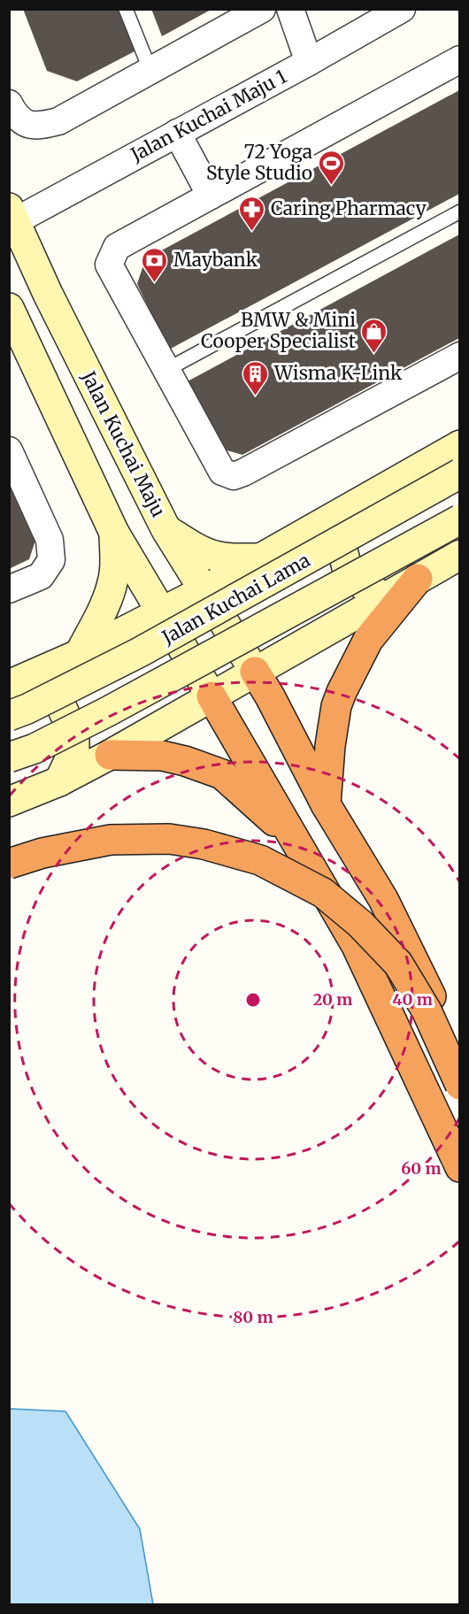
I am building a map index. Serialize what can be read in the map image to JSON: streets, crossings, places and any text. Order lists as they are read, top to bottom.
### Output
{
  "streets": {
    "main road": ["Jalan Kuchai Maju", "Jalan Kuchai Lama"],
    "street": ["Jalan Kuchai Maju 1"]
  },
  "crossings": [
    ["Jalan Kuchai Maju 1", "Jalan Kuchai Maju"]
  ],
  "places": {
    "sports": ["72 Yoga Style Studio"],
    "pharmacy": ["Caring Pharmacy"],
    "bank": ["Maybank"],
    "shop": ["BMW & Mini Cooper Specialist"],
    "building": ["Wisma K-Link"]
  },
  "rings": [
    "20 m",
    "40 m",
    "60 m",
    "80 m"
  ]
}
